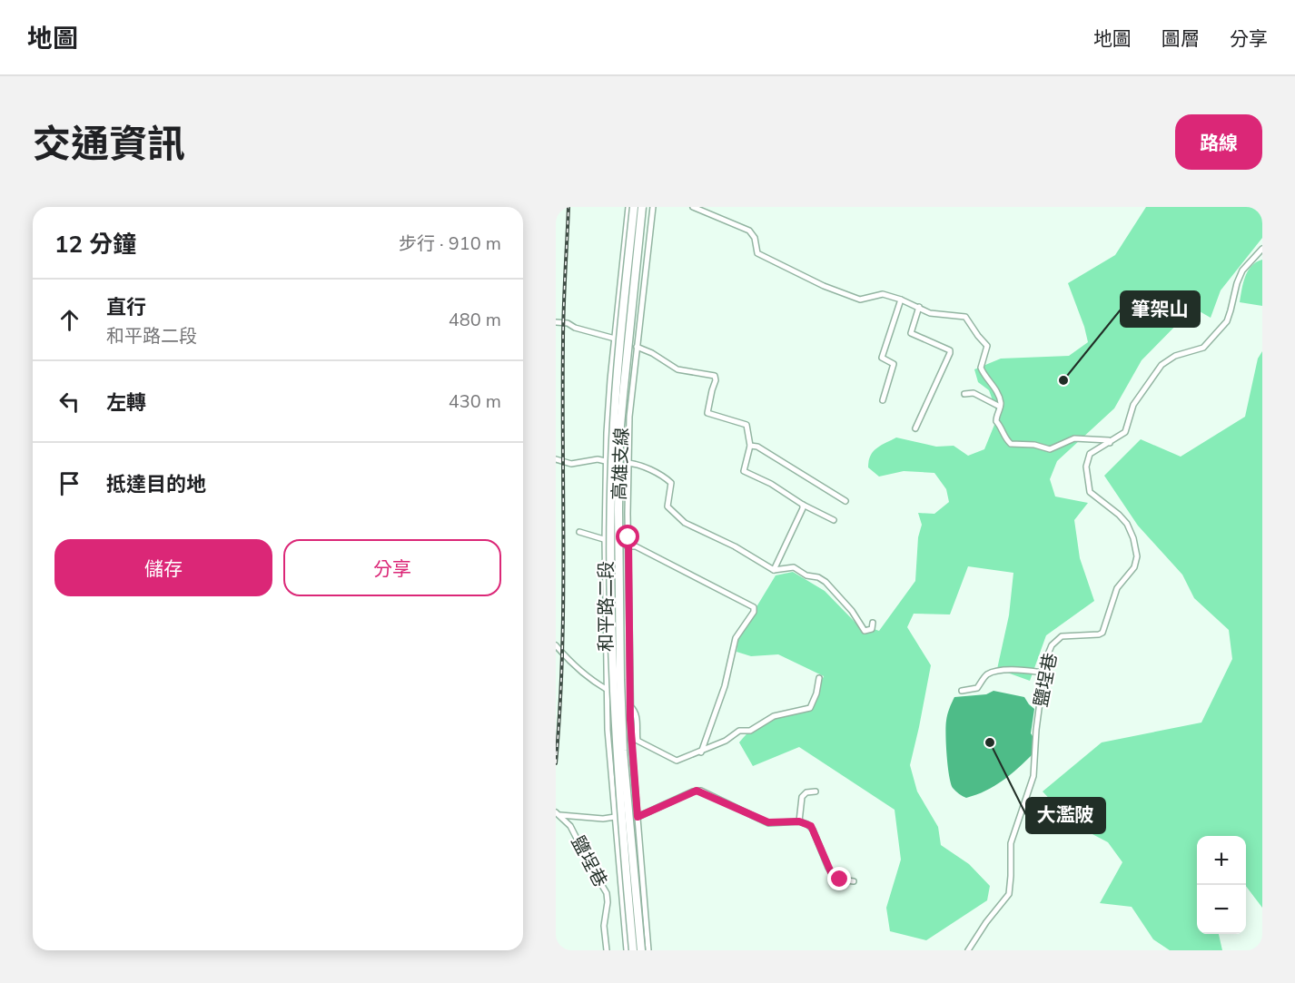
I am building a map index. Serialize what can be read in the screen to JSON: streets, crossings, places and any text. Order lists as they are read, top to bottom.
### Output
{
  "streets": {
    "highway": ["高雄支線"],
    "street": ["和平路二段", "鹽埕巷"]
  },
  "places": ["筆架山", "大濫陂"],
  "page": {
    "header": "地圖",
    "nav": ["地圖", "圖層", "分享"],
    "title": "交通資訊",
    "buttons": [
      "路線",
      ["儲存", "分享"]
    ],
    "heading": ["12 分鐘", "步行 · 910 m"],
    "list": [
      ["直行", "和平路二段", "480 m"],
      ["左轉", "430 m"],
      "抵達目的地"
    ],
    "map_buttons": ["+", "−"]
  }
}
